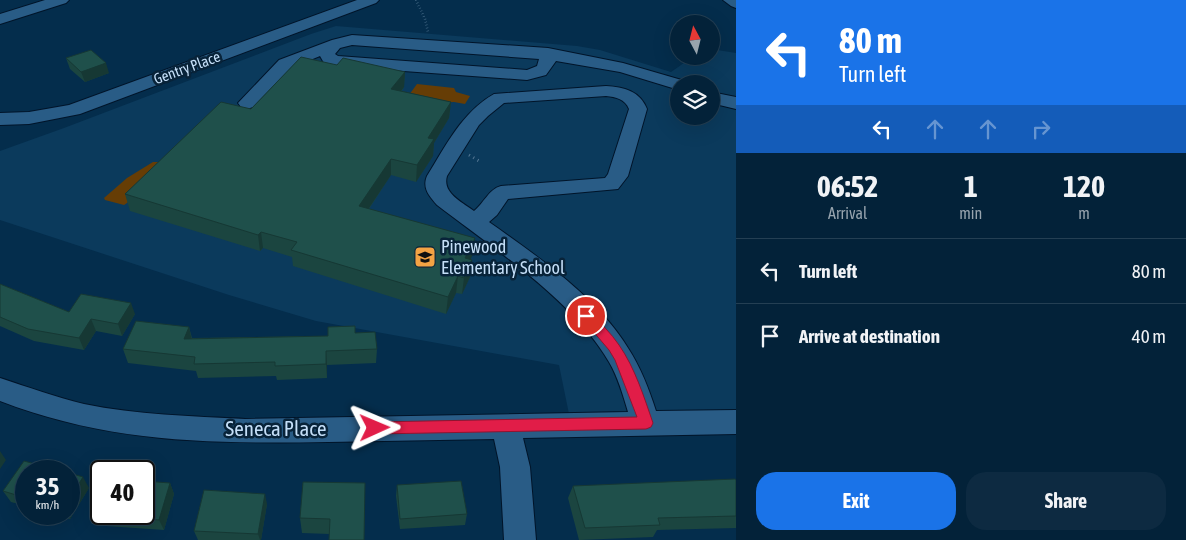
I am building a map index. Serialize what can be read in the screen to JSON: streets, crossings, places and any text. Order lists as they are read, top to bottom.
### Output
{
  "streets": {
    "street": ["Gentry Place", "Seneca Place"]
  },
  "places": {
    "school or university": ["Pinewood Elementary School"]
  },
  "north": "top",
  "page": {
    "turn": ["80 m", "Turn left"],
    "eta": [
      "06:52",
      "Arrival",
      "1",
      "min",
      "120",
      "m"
    ],
    "list": [
      {
        "name": "Turn left",
        "value": "80 m"
      },
      {
        "name": "Arrive at destination",
        "value": "40 m"
      }
    ],
    "speed": "35 km/h",
    "limit": "40",
    "buttons": ["Exit", "Share"]
  }
}
